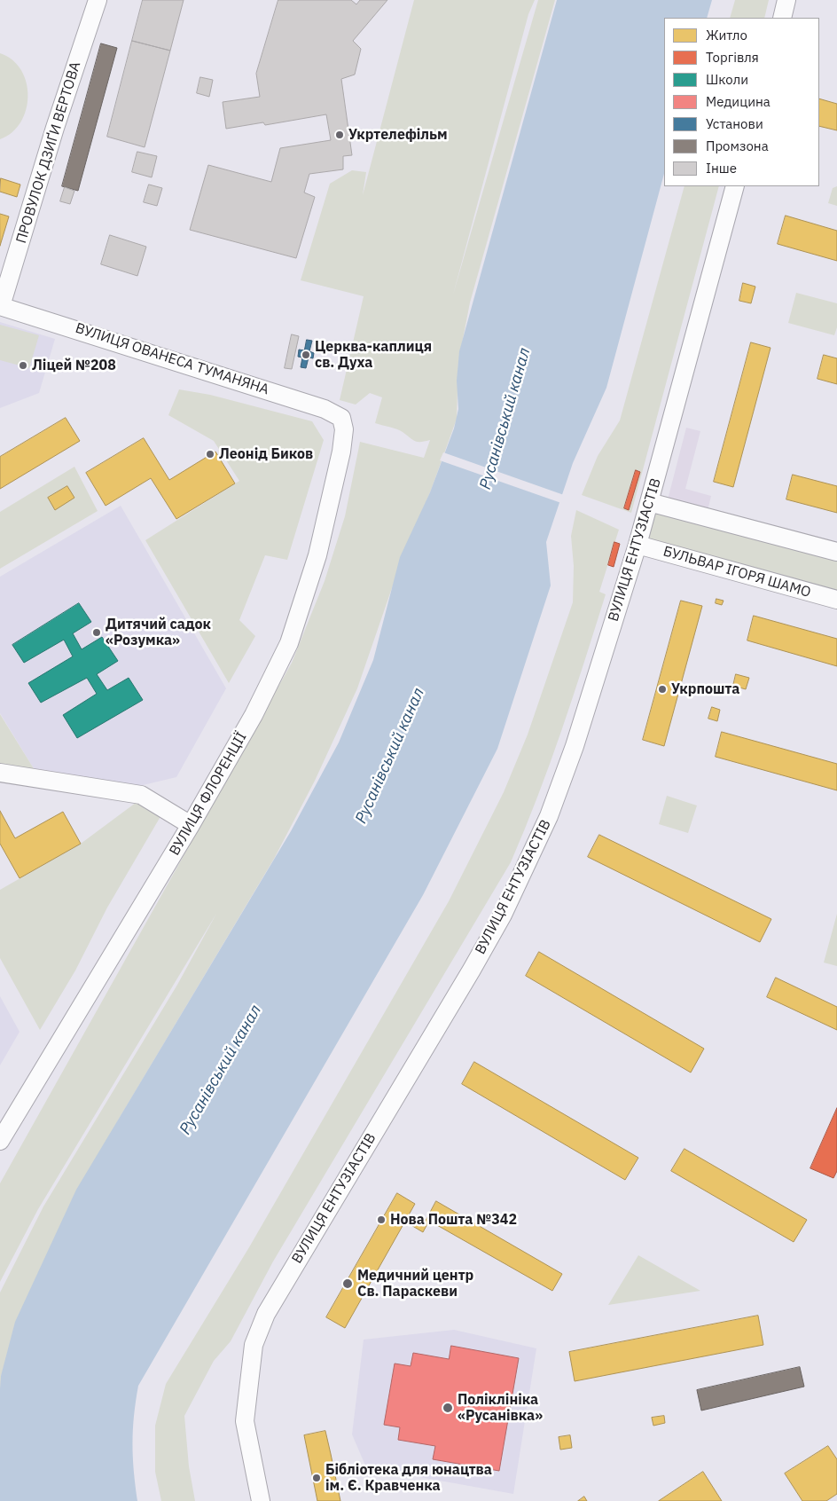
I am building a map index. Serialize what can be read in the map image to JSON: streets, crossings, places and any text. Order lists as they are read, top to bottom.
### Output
{
  "streets": {
    "street": [
      "ПРОВУЛОК ДЗИҐИ ВЕРТОВА",
      "ВУЛИЦЯ ОВАНЕСА ТУМАНЯНА",
      "ВУЛИЦЯ ЕНТУЗІАСТІВ",
      "БУЛЬВАР ІГОРЯ ШАМО",
      "ВУЛИЦЯ ФЛОРЕНЦІЇ"
    ]
  },
  "crossings": [
    ["ПРОВУЛОК ДЗИҐИ ВЕРТОВА", "ВУЛИЦЯ ОВАНЕСА ТУМАНЯНА"],
    ["ВУЛИЦЯ ОВАНЕСА ТУМАНЯНА", "ВУЛИЦЯ ФЛОРЕНЦІЇ"],
    ["ВУЛИЦЯ ЕНТУЗІАСТІВ", "БУЛЬВАР ІГОРЯ ШАМО"]
  ],
  "water": ["Русанівський канал"],
  "places": [
    "Укртелефільм",
    "Церква-каплиця св. Духа",
    "Ліцей №208",
    "Леонід Биков",
    "Дитячий садок «Розумка»",
    "Укрпошта",
    "Нова Пошта №342",
    "Медичний центр Св. Параскеви",
    "Поліклініка «Русанівка»",
    "Бібліотека для юнацтва ім. Є. Кравченка"
  ],
  "legend": [
    "Житло",
    "Торгівля",
    "Школи",
    "Медицина",
    "Установи",
    "Промзона",
    "Інше"
  ]
}
